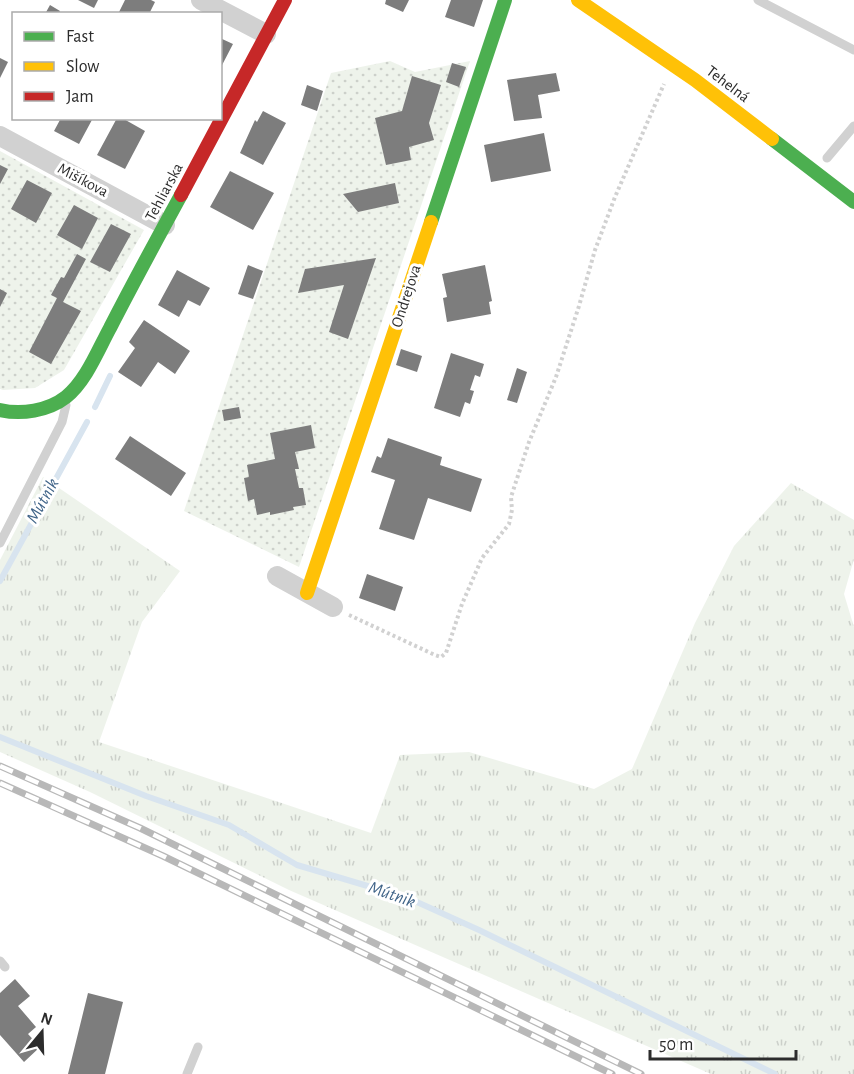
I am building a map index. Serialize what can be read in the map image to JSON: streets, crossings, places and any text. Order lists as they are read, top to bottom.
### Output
{
  "streets": {
    "street": [
      "Tehelná",
      "Mišíkova",
      "Tehliarska",
      "Ondrejova"
    ]
  },
  "crossings": [
    ["Mišíkova", "Tehliarska"]
  ],
  "water": ["Mútnik"],
  "legend": ["Fast", "Slow", "Jam"],
  "scale_bar": "50 m",
  "north": "top"
}
